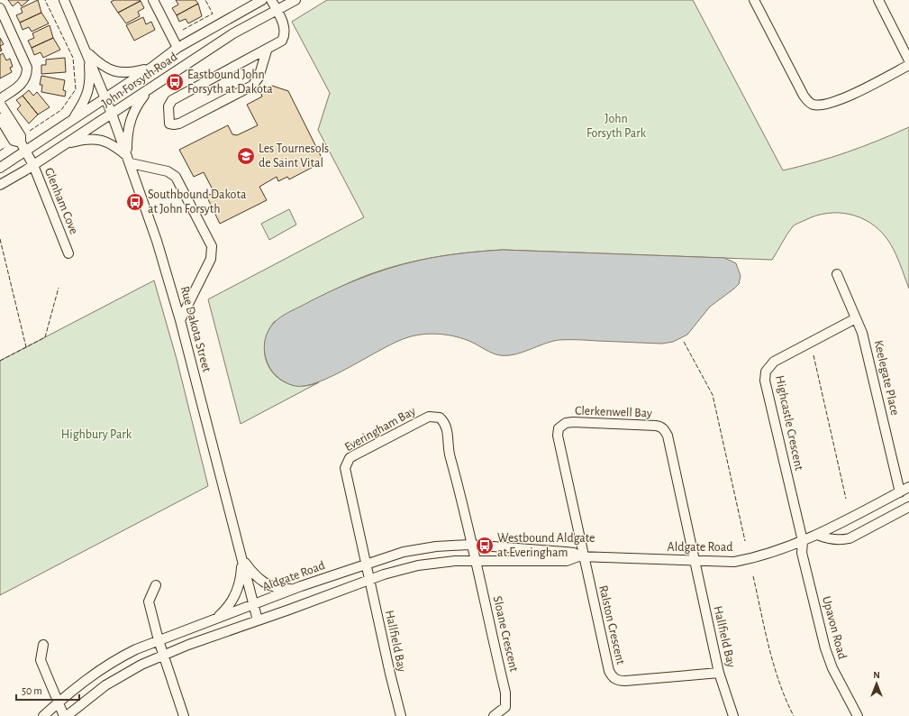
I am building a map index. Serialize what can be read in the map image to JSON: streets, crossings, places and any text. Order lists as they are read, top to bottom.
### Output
{
  "streets": {
    "street": [
      "John Forsyth Road",
      "Glenham Cove",
      "Rue Dakota Street",
      "Keelegate Place",
      "Clerkenwell Bay",
      "Highcastle Crescent",
      "Everingham Bay",
      "Aldgate Road",
      "Ralston Crescent",
      "Upavon Road",
      "Sloane Crescent",
      "Hallfield Bay"
    ]
  },
  "crossings": [
    ["John Forsyth Road", "Glenham Cove"],
    ["John Forsyth Road", "Rue Dakota Street"],
    ["Rue Dakota Street", "Aldgate Road"],
    ["Keelegate Place", "Highcastle Crescent"],
    ["Keelegate Place", "Aldgate Road"],
    ["Clerkenwell Bay", "Aldgate Road"],
    ["Clerkenwell Bay", "Ralston Crescent"],
    ["Clerkenwell Bay", "Hallfield Bay"],
    ["Highcastle Crescent", "Aldgate Road"],
    ["Highcastle Crescent", "Upavon Road"],
    ["Everingham Bay", "Aldgate Road"],
    ["Everingham Bay", "Sloane Crescent"],
    ["Everingham Bay", "Hallfield Bay"],
    ["Aldgate Road", "Ralston Crescent"],
    ["Aldgate Road", "Upavon Road"],
    ["Aldgate Road", "Sloane Crescent"],
    ["Aldgate Road", "Hallfield Bay"],
    ["Ralston Crescent", "Hallfield Bay"]
  ],
  "parks": ["John Forsyth Park", "Highbury Park"],
  "places": {
    "bus stop": ["Eastbound John Forsyth at Dakota", "Southbound Dakota at John Forsyth", "Westbound Aldgate at Everingham"],
    "school or university": ["Les Tournesols de Saint Vital"]
  },
  "scale_bar": "50 m",
  "north": "top"
}
